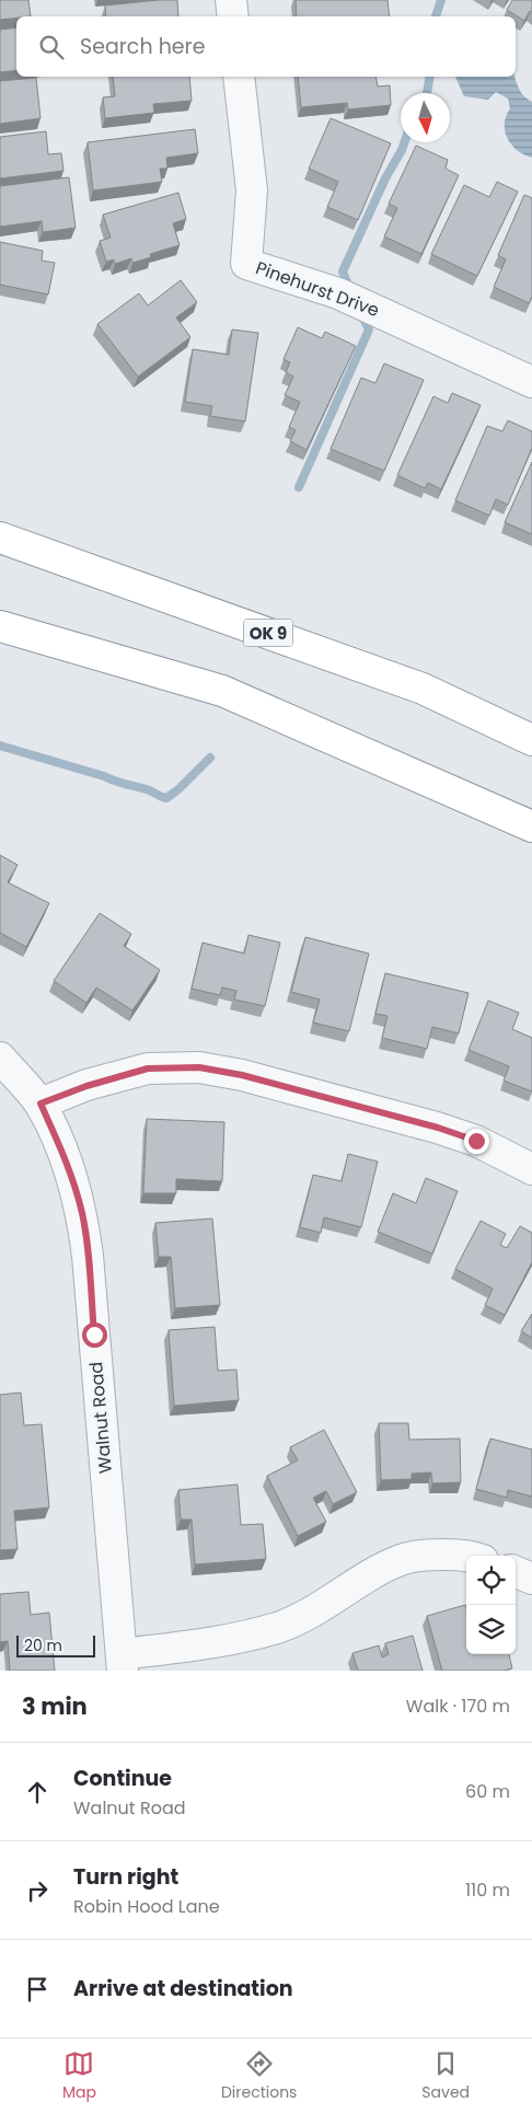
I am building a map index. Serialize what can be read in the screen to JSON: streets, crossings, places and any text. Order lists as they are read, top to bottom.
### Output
{
  "streets": {
    "highway": ["OK 9"],
    "street": ["Pinehurst Drive", "Walnut Road"]
  },
  "scale_bar": "20 m",
  "north": "bottom",
  "page": {
    "search": "Search here",
    "scale": "20 m",
    "heading": ["3 min", "Walk · 170 m"],
    "list": [
      ["Continue", "Walnut Road", "60 m"],
      ["Turn right", "Robin Hood Lane", "110 m"],
      "Arrive at destination"
    ],
    "nav": ["Map", "Directions", "Saved"]
  }
}
